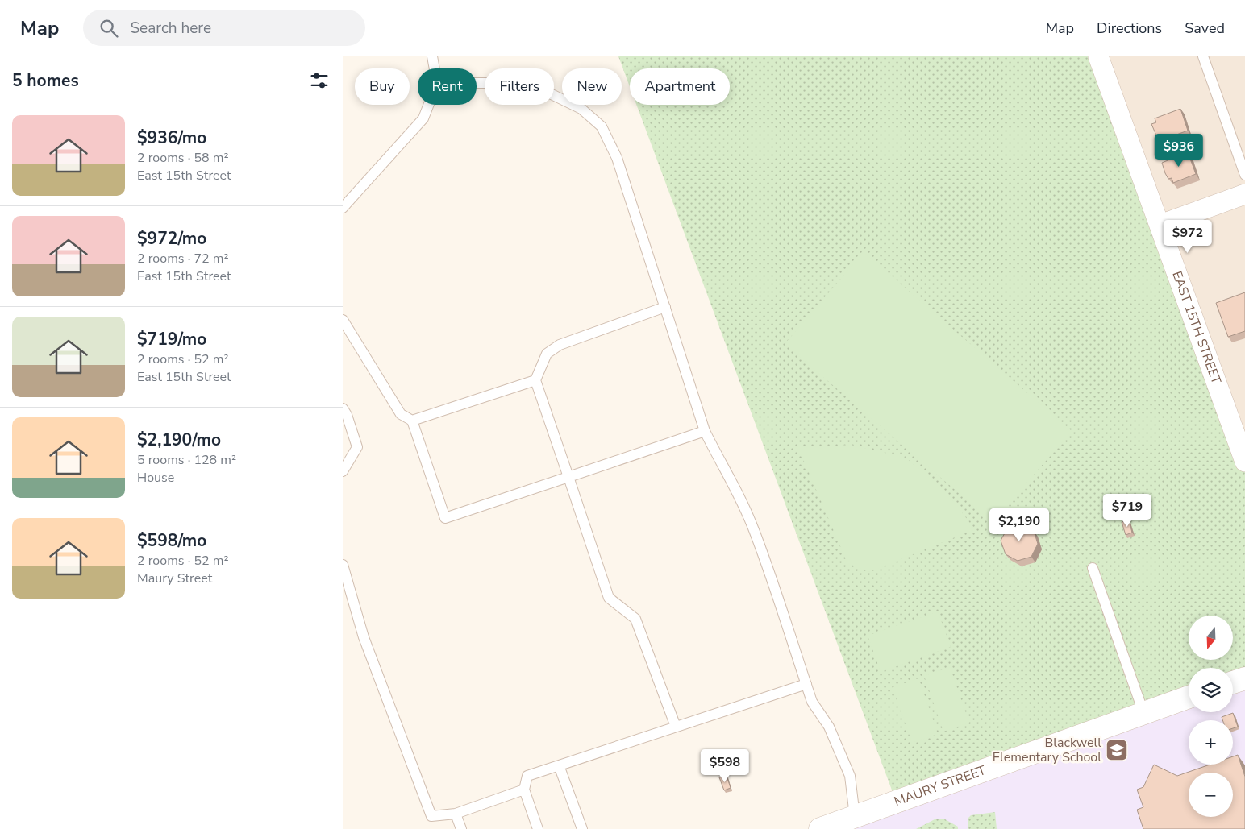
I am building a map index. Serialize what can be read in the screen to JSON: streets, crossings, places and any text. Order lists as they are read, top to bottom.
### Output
{
  "streets": {
    "street": ["EAST 15TH STREET", "MAURY STREET"]
  },
  "places": {
    "school or university": ["Blackwell Elementary School"]
  },
  "north": "bottom",
  "page": {
    "header": "Map",
    "search": "Search here",
    "nav": ["Map", "Directions", "Saved"],
    "heading": "5 homes",
    "chip": [
      "Buy",
      "Rent",
      "Filters",
      "New",
      "Apartment"
    ],
    "list": [
      {
        "name": "$936/mo",
        "note": "2 rooms · 58 m² · East 15th Street"
      },
      {
        "name": "$972/mo",
        "note": "2 rooms · 72 m² · East 15th Street"
      },
      {
        "name": "$719/mo",
        "note": "2 rooms · 52 m² · East 15th Street"
      },
      {
        "name": "$2,190/mo",
        "note": "5 rooms · 128 m² · House"
      },
      {
        "name": "$598/mo",
        "note": "2 rooms · 52 m² · Maury Street"
      }
    ],
    "price": [
      "$936",
      "$972",
      "$719",
      "$2,190",
      "$598"
    ],
    "map_buttons": ["+", "−"]
  }
}
